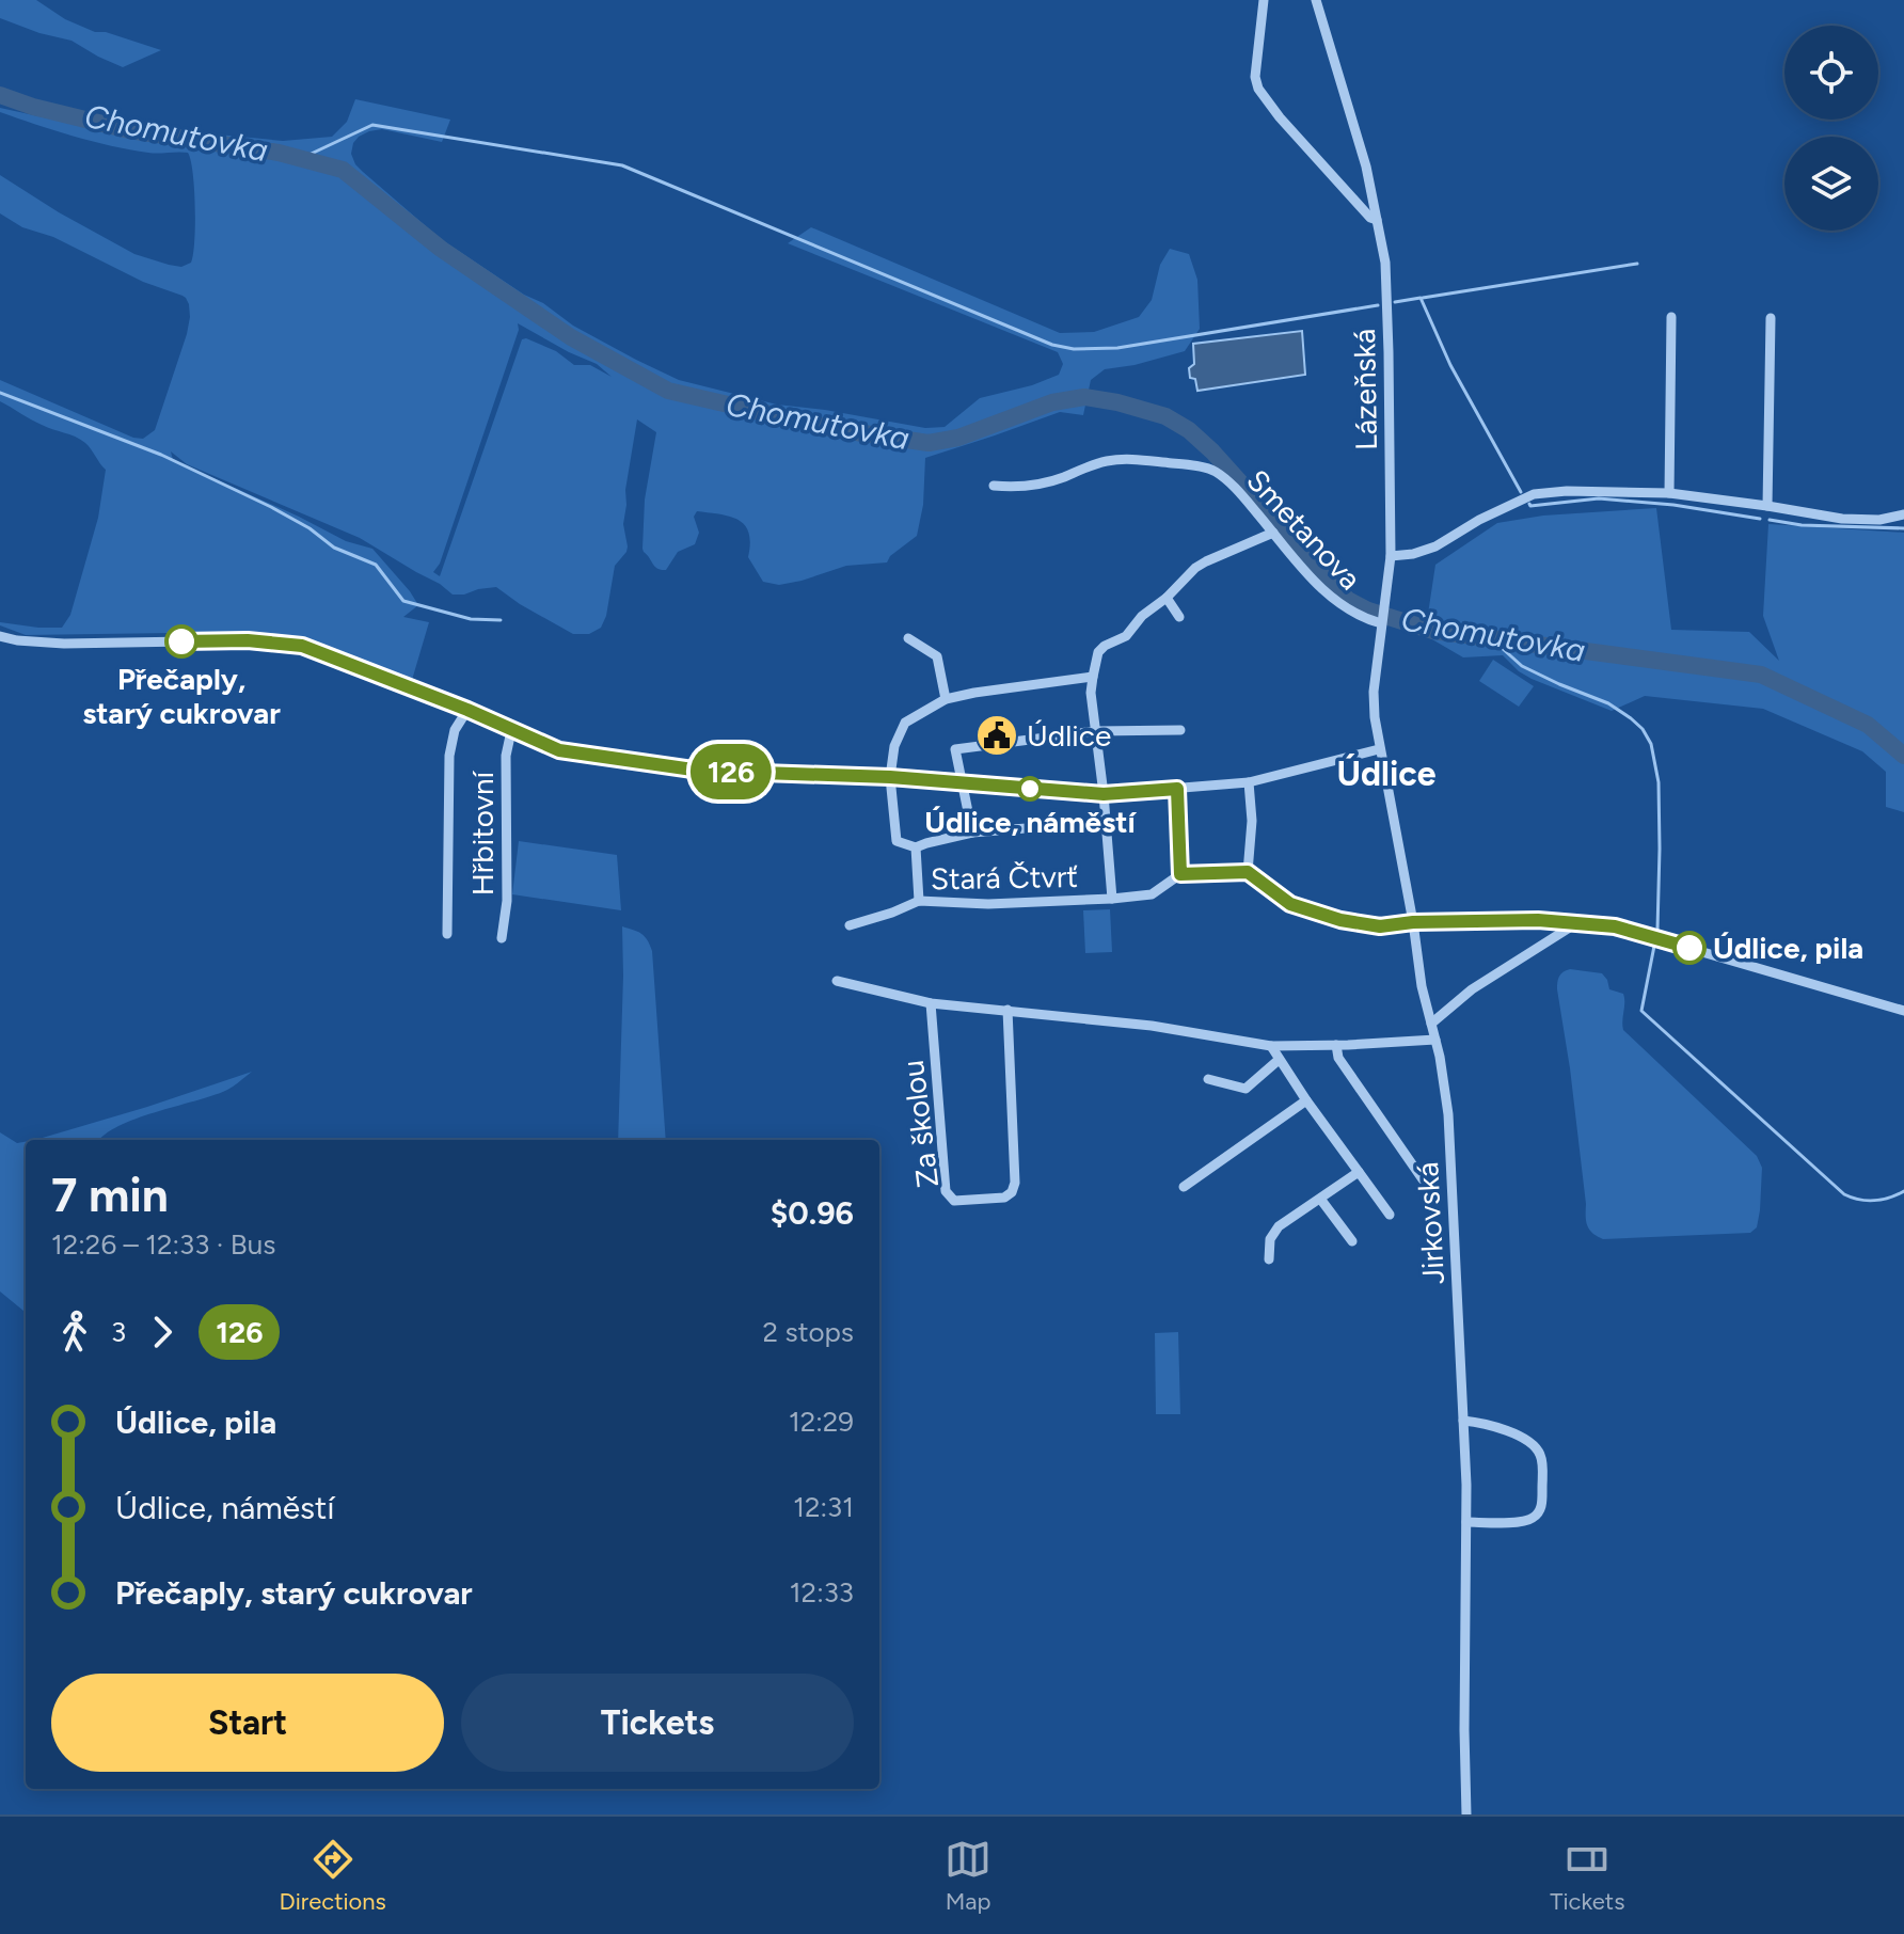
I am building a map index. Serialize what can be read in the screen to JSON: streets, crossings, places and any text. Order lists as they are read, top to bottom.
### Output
{
  "streets": {
    "street": [
      "Lázeňská",
      "Smetanova",
      "Hřbitovní",
      "Stará Čtvrť",
      "Za školou",
      "Jirkovská"
    ]
  },
  "crossings": [
    ["Lázeňská", "Smetanova"],
    ["Lázeňská", "Jirkovská"]
  ],
  "districts": ["Údlice"],
  "water": ["Chomutovka"],
  "places": {
    "other": ["Přečaply, starý cukrovar", "Údlice, náměstí", "Údlice, pila"],
    "public building": ["Údlice"]
  },
  "lines": ["bus line 126"],
  "page": {
    "on_map": "126",
    "heading": ["7 min", "12:26 – 12:33 · Bus", "$0.96"],
    "legs": ["3", "126", "2 stops"],
    "list": [
      {
        "name": "Údlice, pila",
        "value": "12:29"
      },
      {
        "name": "Údlice, náměstí",
        "value": "12:31"
      },
      {
        "name": "Přečaply, starý cukrovar",
        "value": "12:33"
      }
    ],
    "buttons": ["Start", "Tickets"],
    "tabs": ["Directions", "Map", "Tickets"]
  }
}
